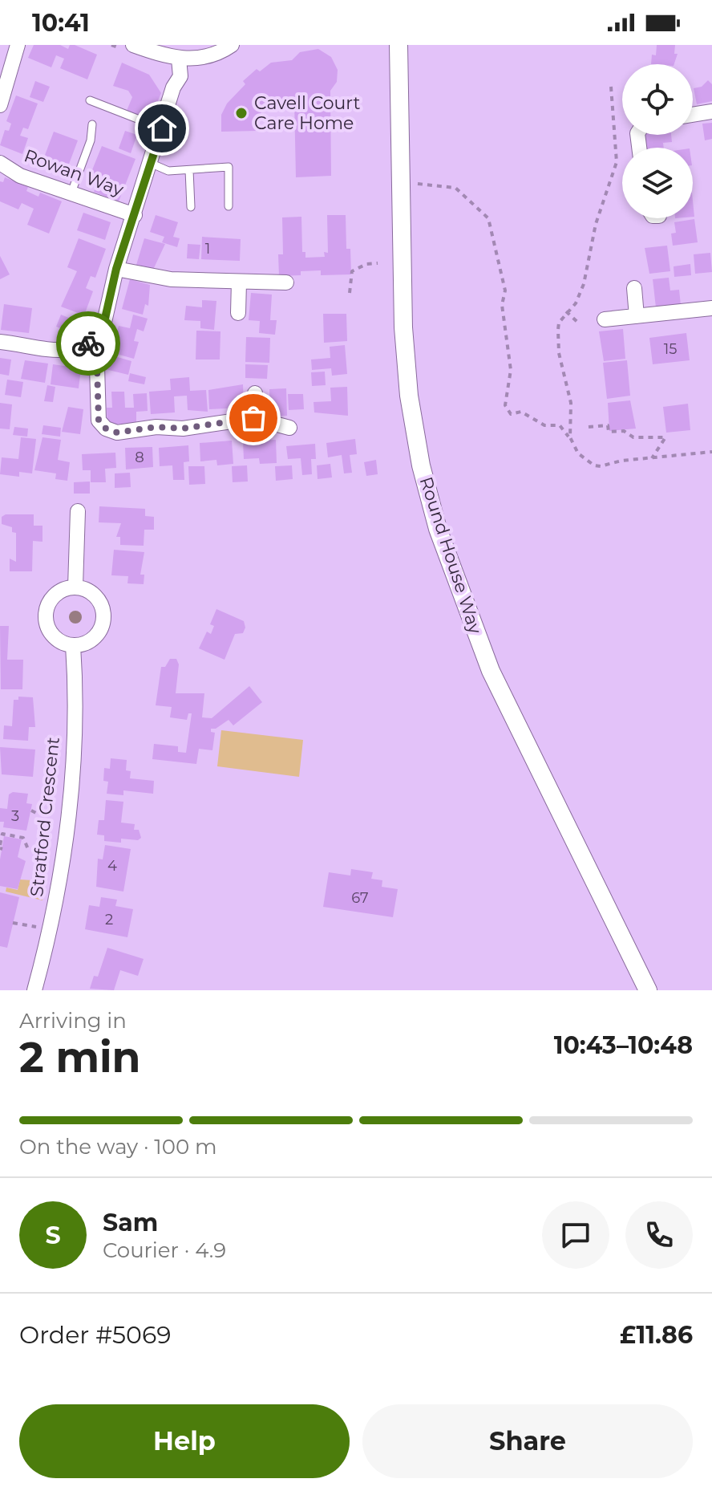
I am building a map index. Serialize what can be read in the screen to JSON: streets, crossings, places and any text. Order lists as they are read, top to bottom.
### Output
{
  "streets": {
    "street": ["Rowan Way", "Round House Way", "Stratford Crescent"]
  },
  "places": ["Cavell Court Care Home"],
  "house_numbers": [
    "1",
    "15",
    "8",
    "3",
    "4",
    "67",
    "2"
  ],
  "page": {
    "status": "10:41",
    "heading": ["2 min", "Arriving in", "10:43–10:48"],
    "panel": [
      "Sam",
      "Courier · 4.9",
      "Order #5069",
      "£11.86"
    ],
    "bar": "On the way · 100 m",
    "round": "S",
    "buttons": ["Help", "Share"]
  }
}
